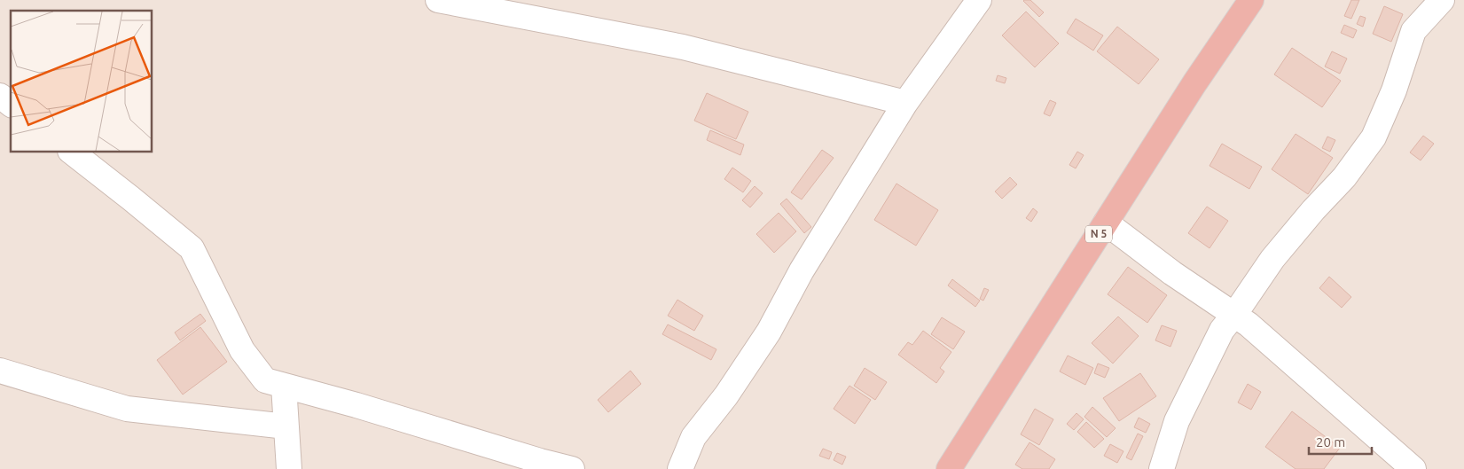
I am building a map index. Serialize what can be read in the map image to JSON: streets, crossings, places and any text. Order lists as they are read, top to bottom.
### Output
{
  "streets": {
    "highway": ["N 5"]
  },
  "scale_bar": "20 m"
}
